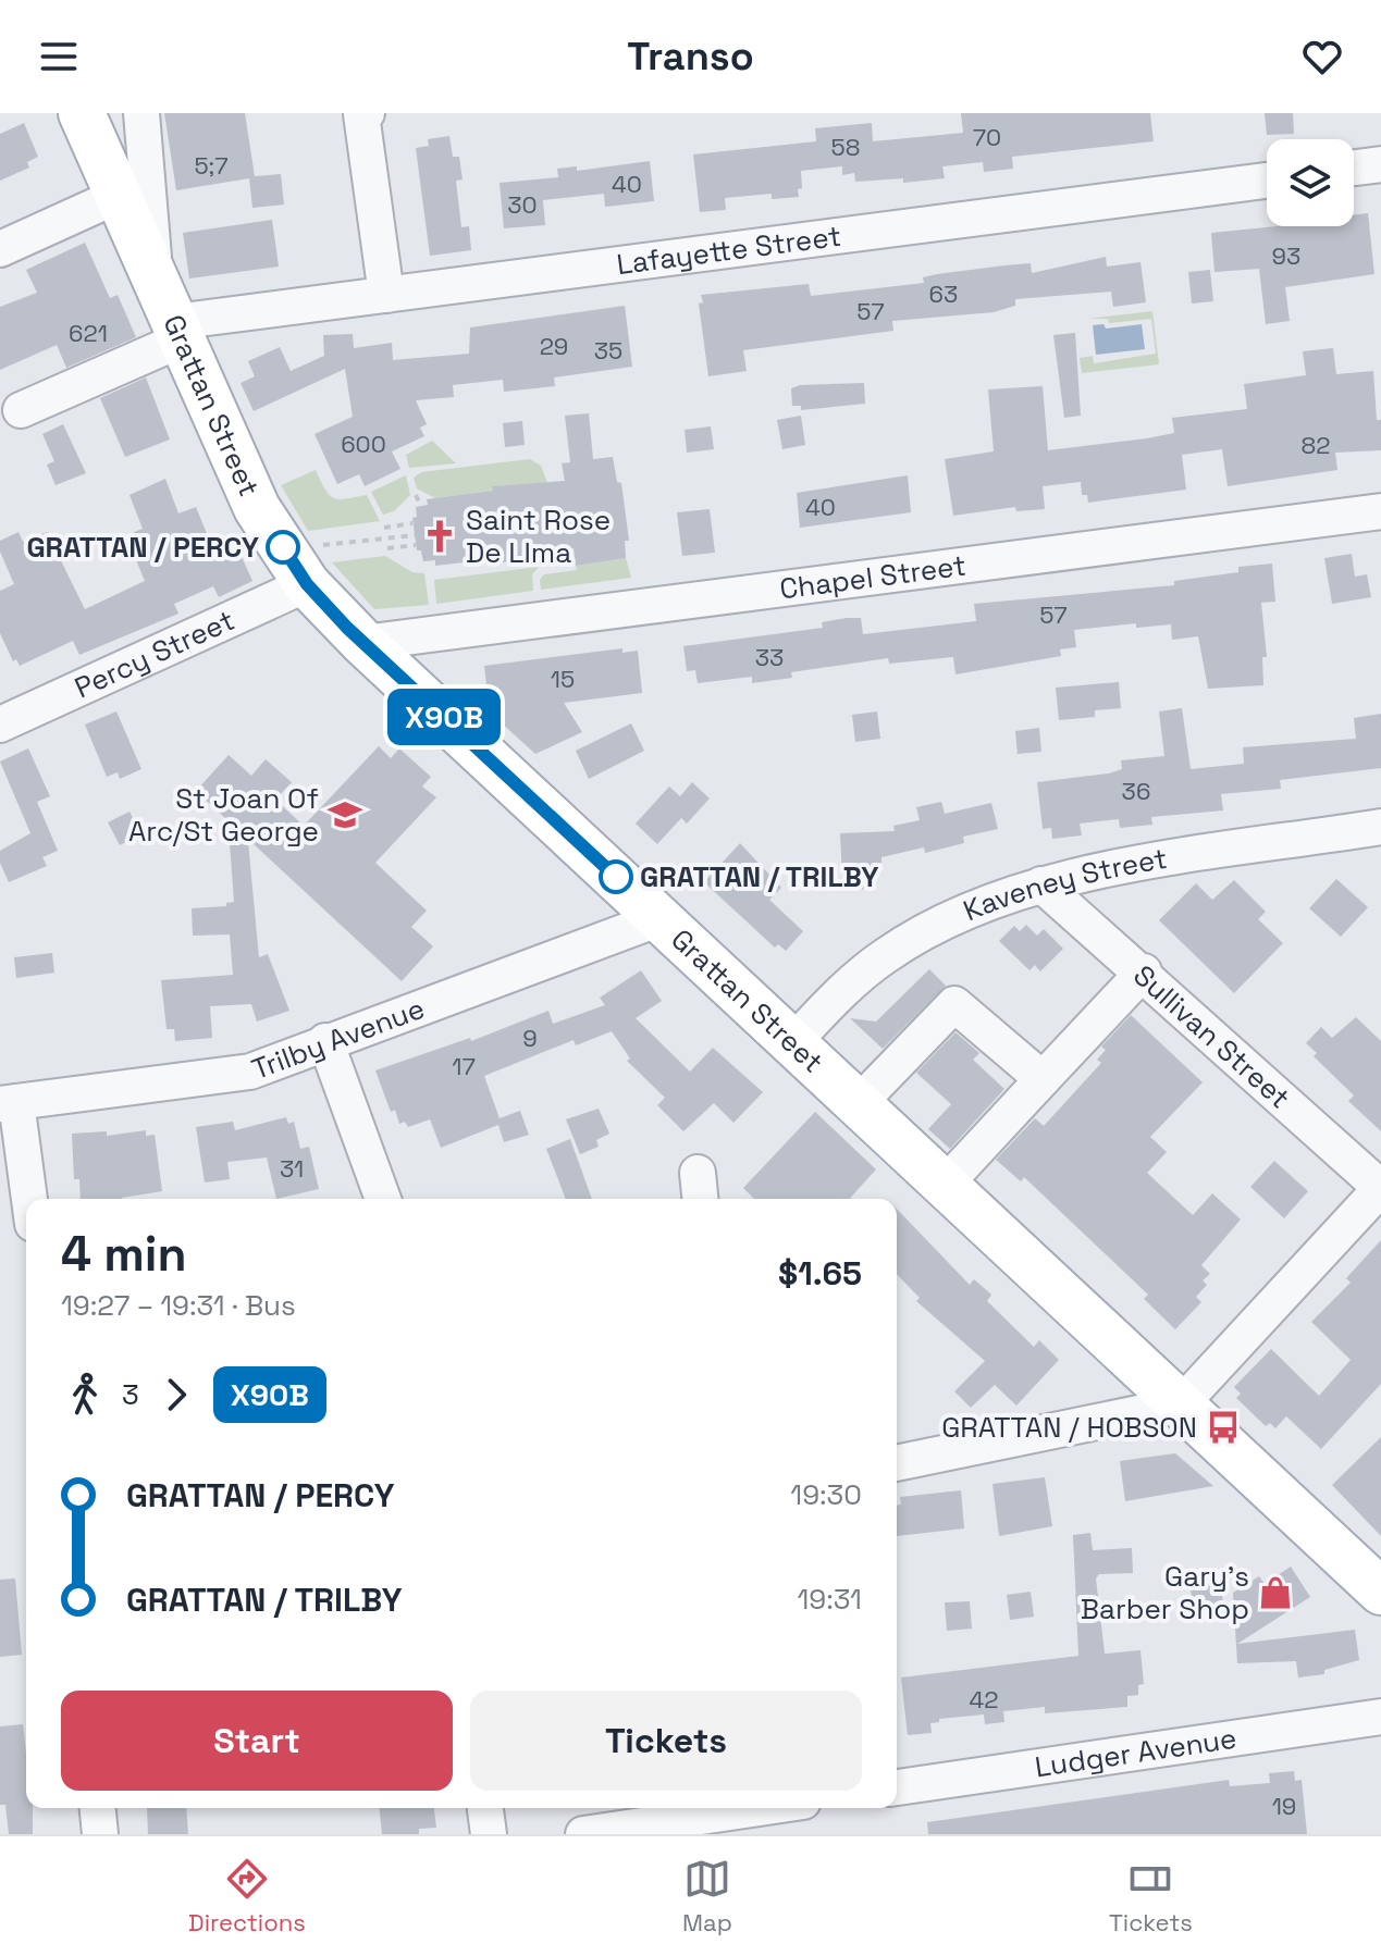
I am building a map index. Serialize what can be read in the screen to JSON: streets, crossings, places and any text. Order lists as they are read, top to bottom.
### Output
{
  "streets": {
    "main road": ["Grattan Street"],
    "street": [
      "Lafayette Street",
      "Chapel Street",
      "Percy Street",
      "Kaveney Street",
      "Sullivan Street",
      "Trilby Avenue",
      "Ludger Avenue"
    ]
  },
  "crossings": [
    ["Lafayette Street", "Grattan Street"],
    ["Grattan Street", "Chapel Street"],
    ["Grattan Street", "Percy Street"],
    ["Grattan Street", "Kaveney Street"],
    ["Grattan Street", "Trilby Avenue"],
    ["Kaveney Street", "Sullivan Street"]
  ],
  "places": {
    "church": ["Saint Rose De LIma"],
    "other": ["GRATTAN / PERCY", "GRATTAN / TRILBY"],
    "school or university": ["St Joan Of Arc/St George"],
    "bus stop": ["GRATTAN / HOBSON"],
    "shop": ["Gary's Barber Shop"]
  },
  "lines": ["bus line X90B"],
  "house_numbers": [
    "70",
    "58",
    "5;7",
    "40",
    "30",
    "93",
    "63",
    "57",
    "621",
    "29",
    "35",
    "600",
    "82",
    "40",
    "57",
    "33",
    "15",
    "36",
    "9",
    "17",
    "31",
    "42",
    "19"
  ],
  "page": {
    "header": "Transo",
    "on_map": "X90B",
    "heading": ["4 min", "19:27 – 19:31 · Bus", "$1.65"],
    "legs": ["3", "X90B"],
    "list": [
      {
        "name": "GRATTAN / PERCY",
        "value": "19:30"
      },
      {
        "name": "GRATTAN / TRILBY",
        "value": "19:31"
      }
    ],
    "buttons": ["Start", "Tickets"],
    "tabs": ["Directions", "Map", "Tickets"]
  }
}
